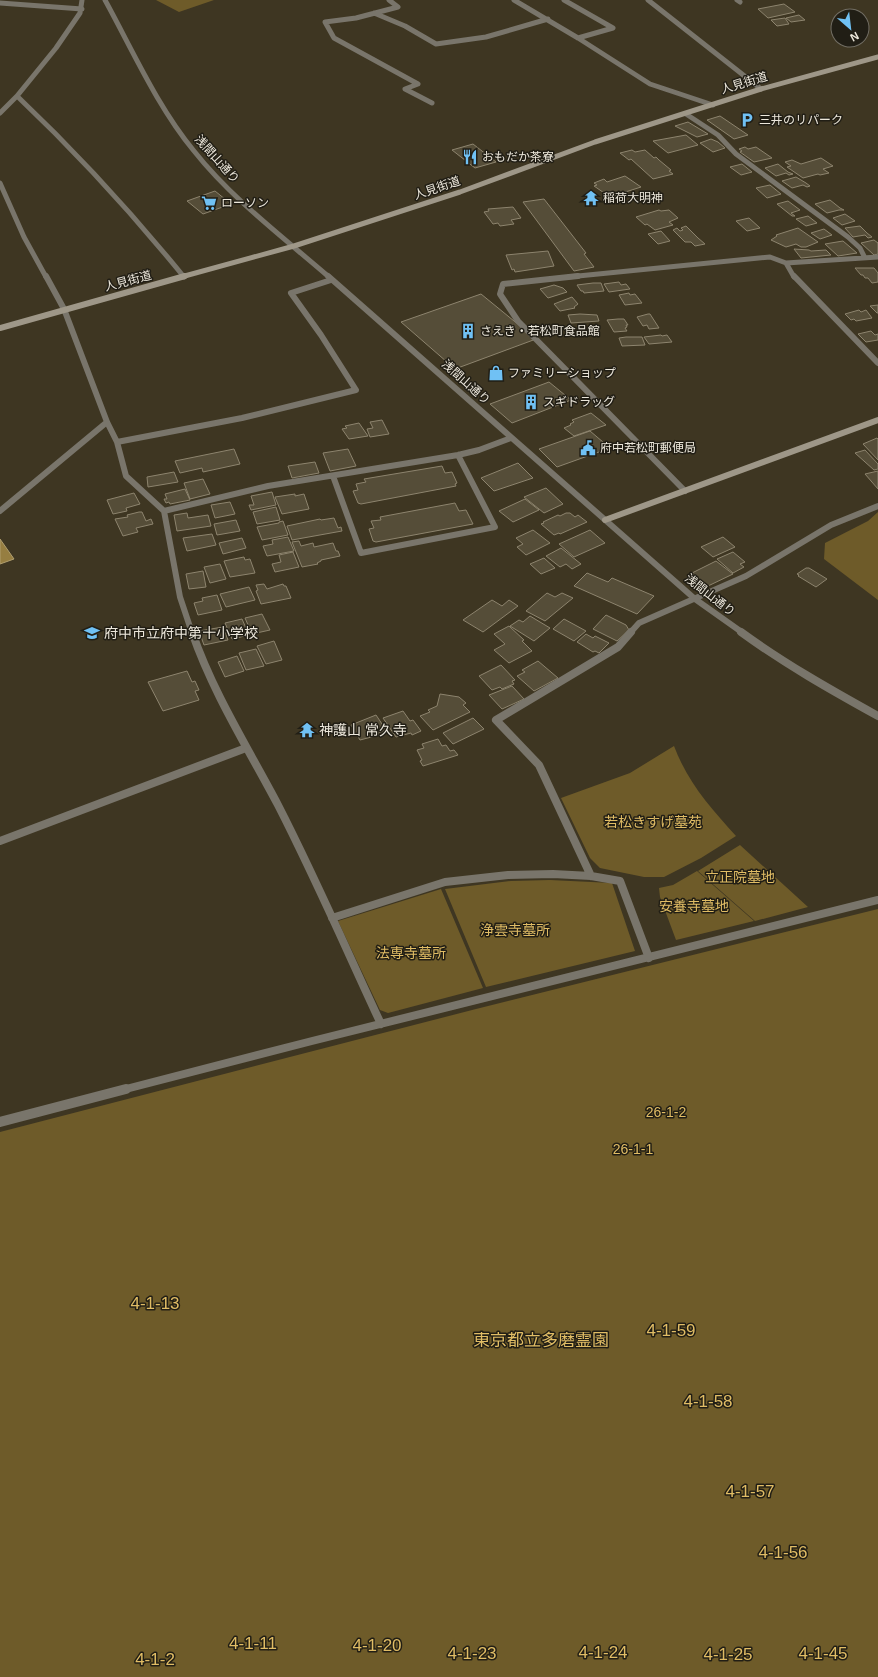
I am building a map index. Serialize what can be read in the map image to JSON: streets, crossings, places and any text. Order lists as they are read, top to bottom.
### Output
{
  "streets": {
    "main road": ["人見街道"],
    "street": ["浅間山通り"]
  },
  "crossings": [
    ["人見街道", "浅間山通り"]
  ],
  "parks": [
    "若松きすげ墓苑",
    "立正院墓地",
    "安養寺墓地",
    "浄雲寺墓所",
    "法専寺墓所",
    "26-1-2",
    "26-1-1",
    "4-1-13",
    "4-1-59",
    "東京都立多磨霊園",
    "4-1-58",
    "4-1-57",
    "4-1-56",
    "4-1-11",
    "4-1-20",
    "4-1-24",
    "4-1-23",
    "4-1-45",
    "4-1-25",
    "4-1-2"
  ],
  "places": {
    "parking": ["三井のリパーク"],
    "restaurant": ["おもだか茶寮"],
    "temple": ["稲荷大明神", "神護山 常久寺"],
    "supermarket": ["ローソン"],
    "building": ["さえき・若松町食品館", "スギドラッグ"],
    "shop": ["ファミリーショップ"],
    "public building": ["府中若松町郵便局"],
    "school or university": ["府中市立府中第十小学校"]
  },
  "north": "bottom right"
}
